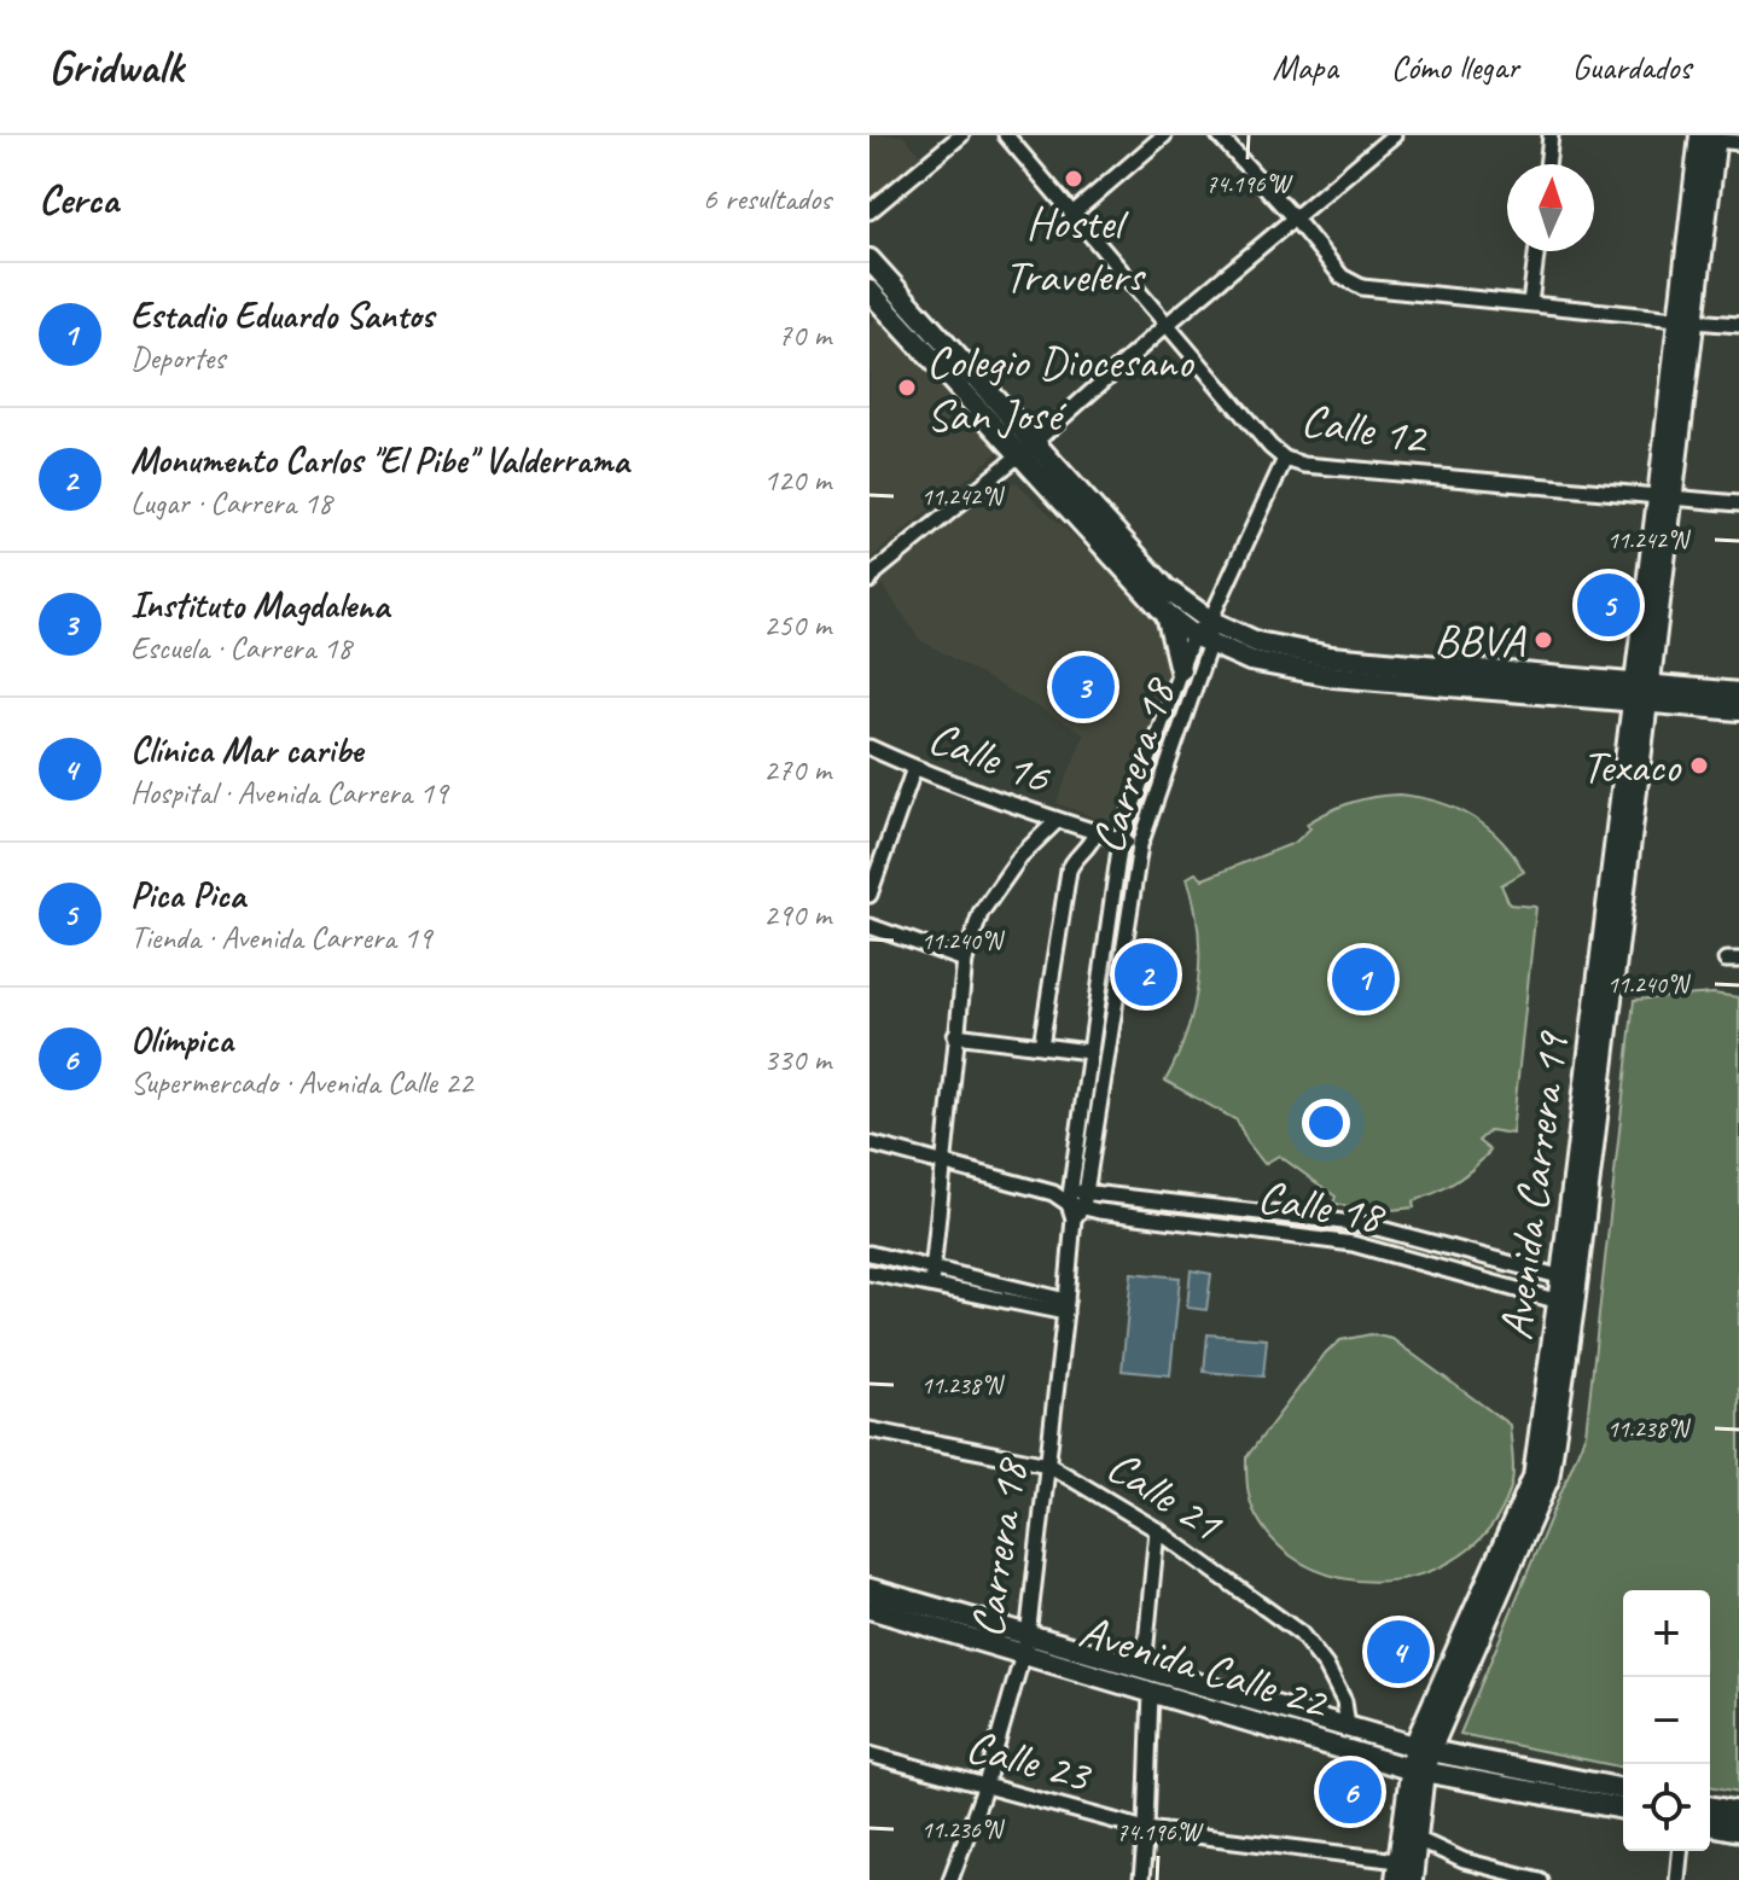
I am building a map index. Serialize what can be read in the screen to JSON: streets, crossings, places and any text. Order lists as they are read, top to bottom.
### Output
{
  "streets": {
    "main road": ["Avenida Carrera 19", "Avenida Calle 22"],
    "street": [
      "Calle 12",
      "Calle 16",
      "Carrera 18",
      "Calle 18",
      "Calle 21",
      "Calle 23"
    ]
  },
  "crossings": [
    ["Calle 12", "Carrera 18"],
    ["Calle 12", "Avenida Carrera 19"],
    ["Calle 16", "Carrera 18"],
    ["Carrera 18", "Calle 18"],
    ["Carrera 18", "Calle 21"],
    ["Carrera 18", "Avenida Calle 22"],
    ["Carrera 18", "Calle 23"],
    ["Avenida Carrera 19", "Calle 18"],
    ["Avenida Carrera 19", "Avenida Calle 22"],
    ["Avenida Carrera 19", "Calle 23"],
    ["Calle 21", "Avenida Calle 22"]
  ],
  "places": [
    "Hostel Travelers",
    "Colegio Diocesano San José",
    "BBVA",
    "Texaco"
  ],
  "north": "top",
  "page": {
    "header": "Gridwalk",
    "nav": ["Mapa", "Cómo llegar", "Guardados"],
    "heading": ["Cerca", "6 resultados"],
    "list": [
      {
        "mark": "1",
        "name": "Estadio Eduardo Santos",
        "note": "Deportes",
        "value": "70 m"
      },
      {
        "mark": "2",
        "name": "Monumento Carlos \"El Pibe\" Valderrama",
        "note": "Lugar · Carrera 18",
        "value": "120 m"
      },
      {
        "mark": "3",
        "name": "Instituto Magdalena",
        "note": "Escuela · Carrera 18",
        "value": "250 m"
      },
      {
        "mark": "4",
        "name": "Clínica Mar caribe",
        "note": "Hospital · Avenida Carrera 19",
        "value": "270 m"
      },
      {
        "mark": "5",
        "name": "Pica Pica",
        "note": "Tienda · Avenida Carrera 19",
        "value": "290 m"
      },
      {
        "mark": "6",
        "name": "Olímpica",
        "note": "Supermercado · Avenida Calle 22",
        "value": "330 m"
      }
    ],
    "pins": [
      "5",
      "3",
      "2",
      "1",
      "4",
      "6"
    ],
    "map_buttons": ["+", "−"]
  },
  "coordinates": [
    "74.196°W",
    "11.242°N",
    "11.240°N",
    "11.238°N",
    "11.236°N"
  ]
}
